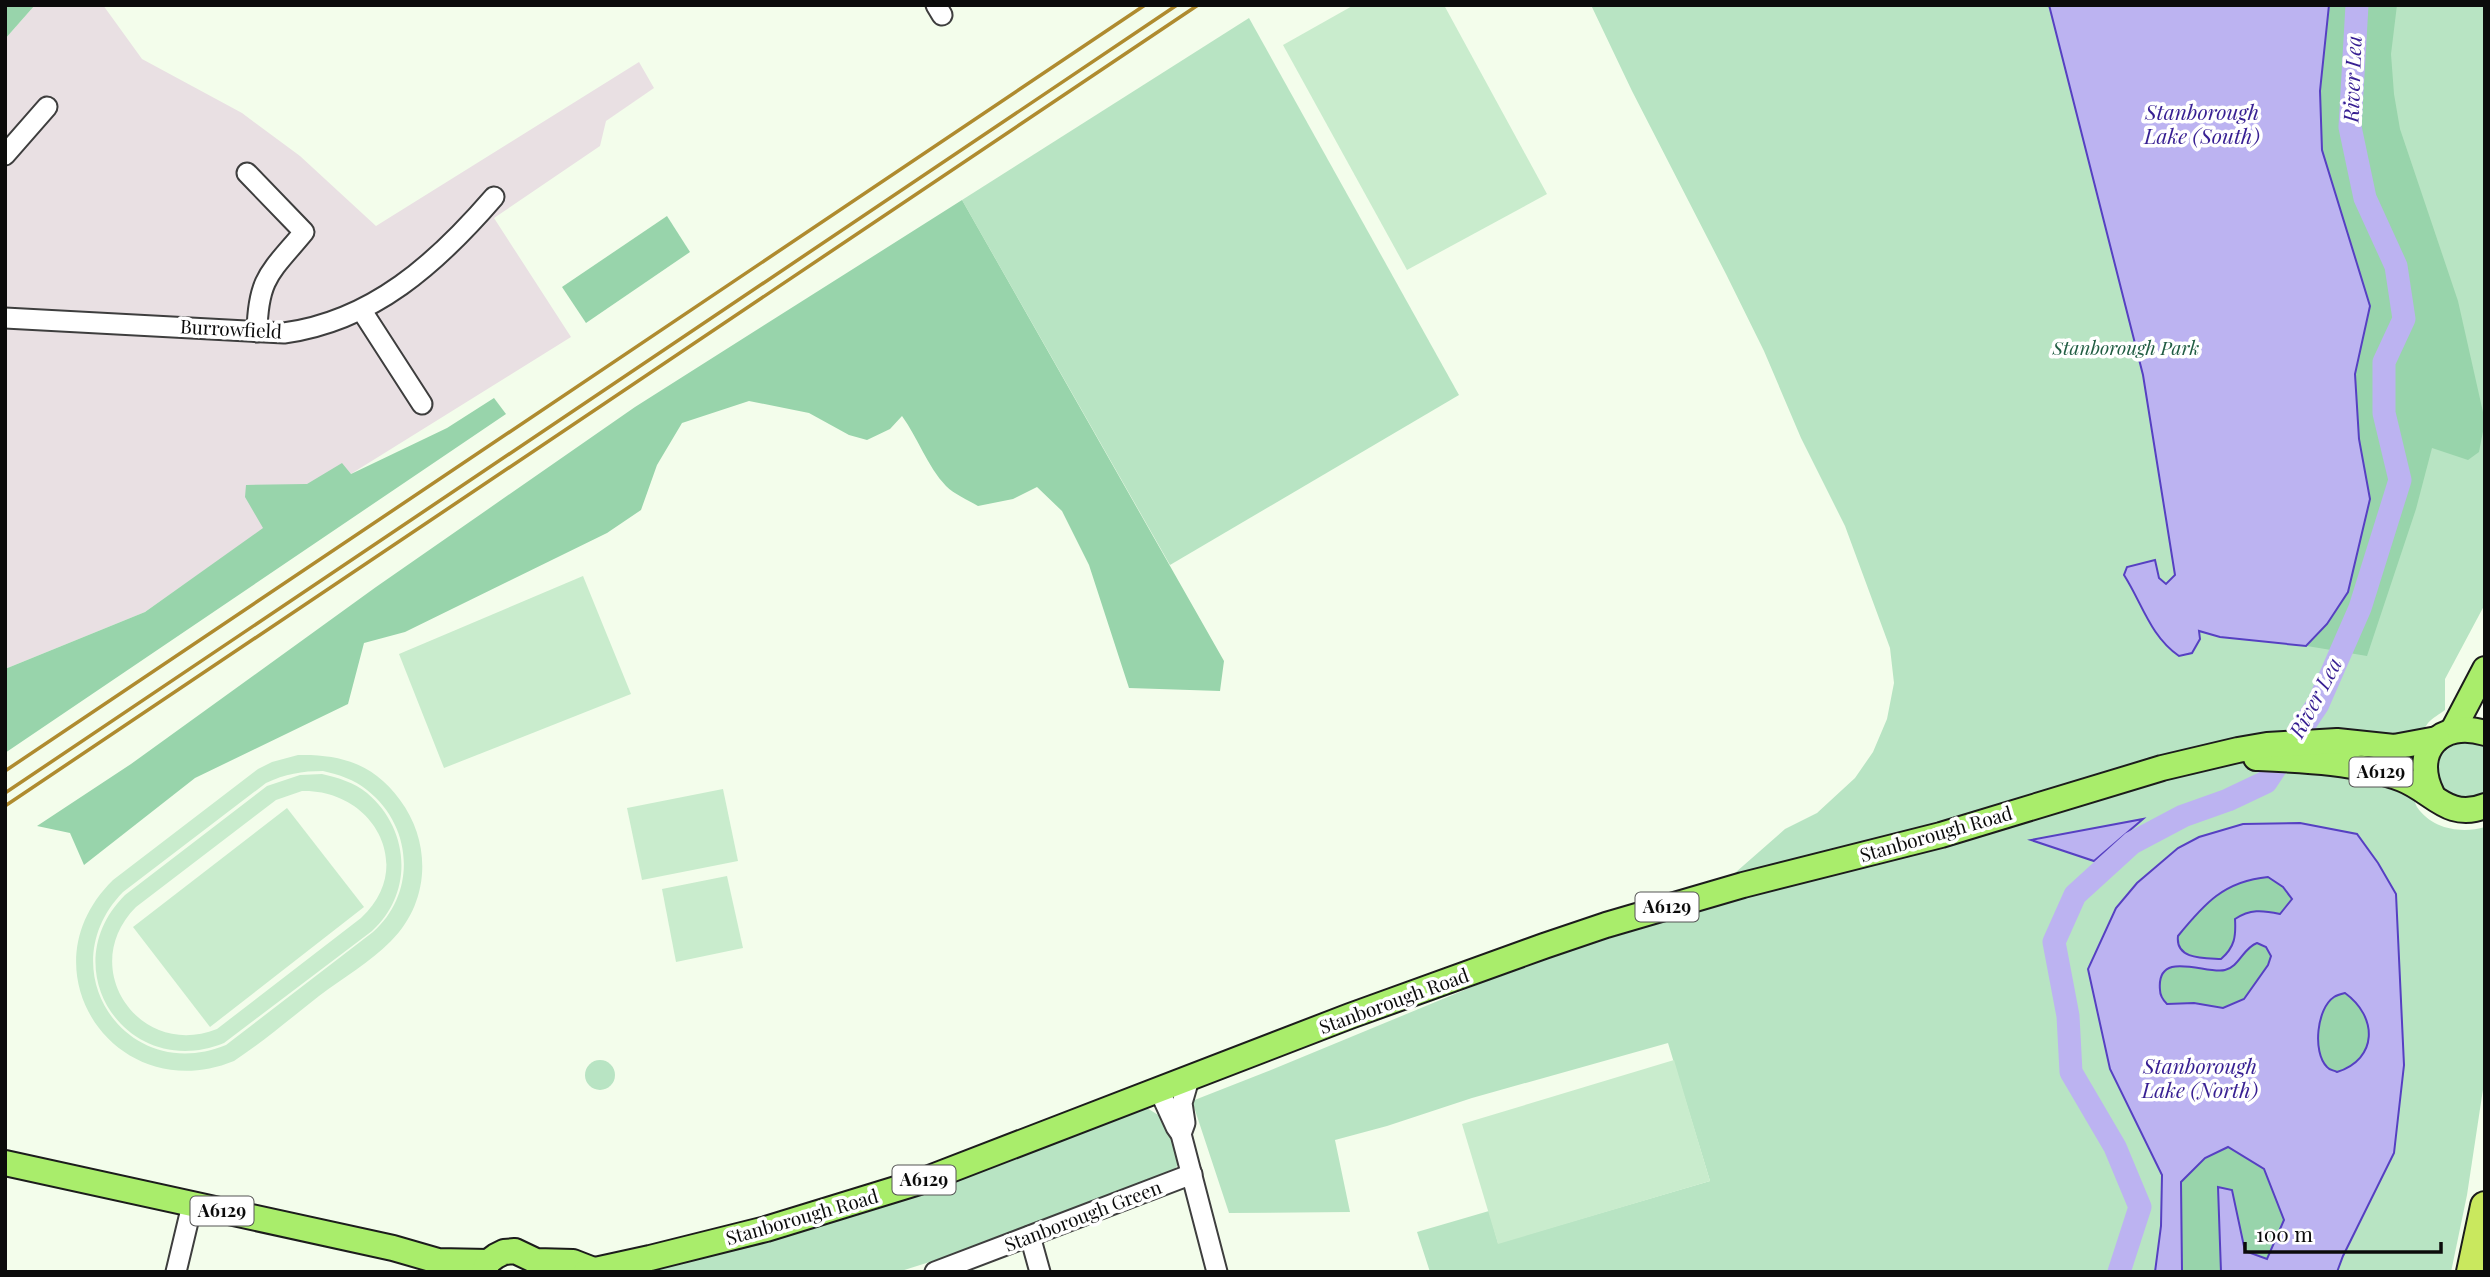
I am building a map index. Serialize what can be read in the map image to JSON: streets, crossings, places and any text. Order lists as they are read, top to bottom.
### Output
{
  "streets": {
    "main road": ["A6129", "Stanborough Road"],
    "street": ["Burrowfield", "Stanborough Green"]
  },
  "crossings": [
    ["A6129", "Stanborough Road"]
  ],
  "water": ["River Lea", "Stanborough Lake (South)", "Stanborough Lake (North)"],
  "parks": ["Stanborough Park"],
  "scale_bar": "100 m"
}
